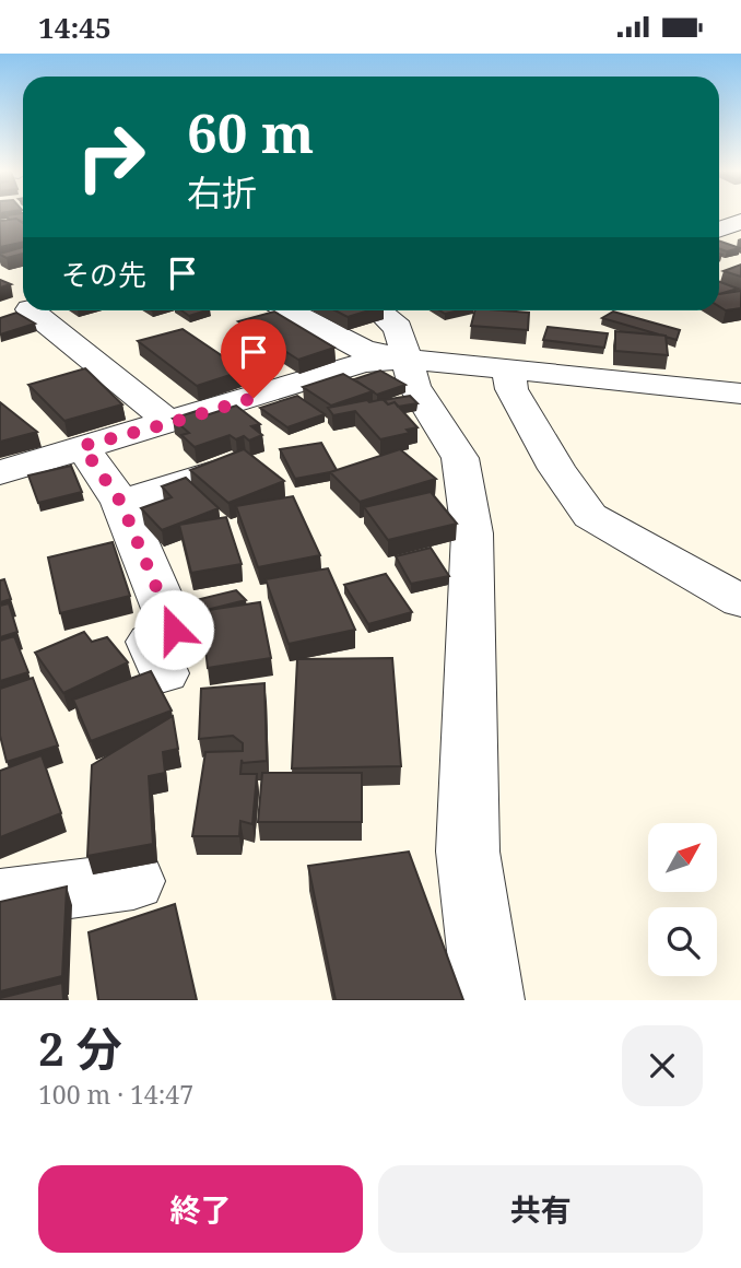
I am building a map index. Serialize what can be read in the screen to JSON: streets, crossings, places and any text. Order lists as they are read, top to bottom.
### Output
{
  "north": "top right",
  "page": {
    "status": "14:45",
    "turn": ["60 m", "右折"],
    "then": "その先",
    "heading": ["2 分", "100 m · 14:47"],
    "buttons": ["終了", "共有"]
  }
}
